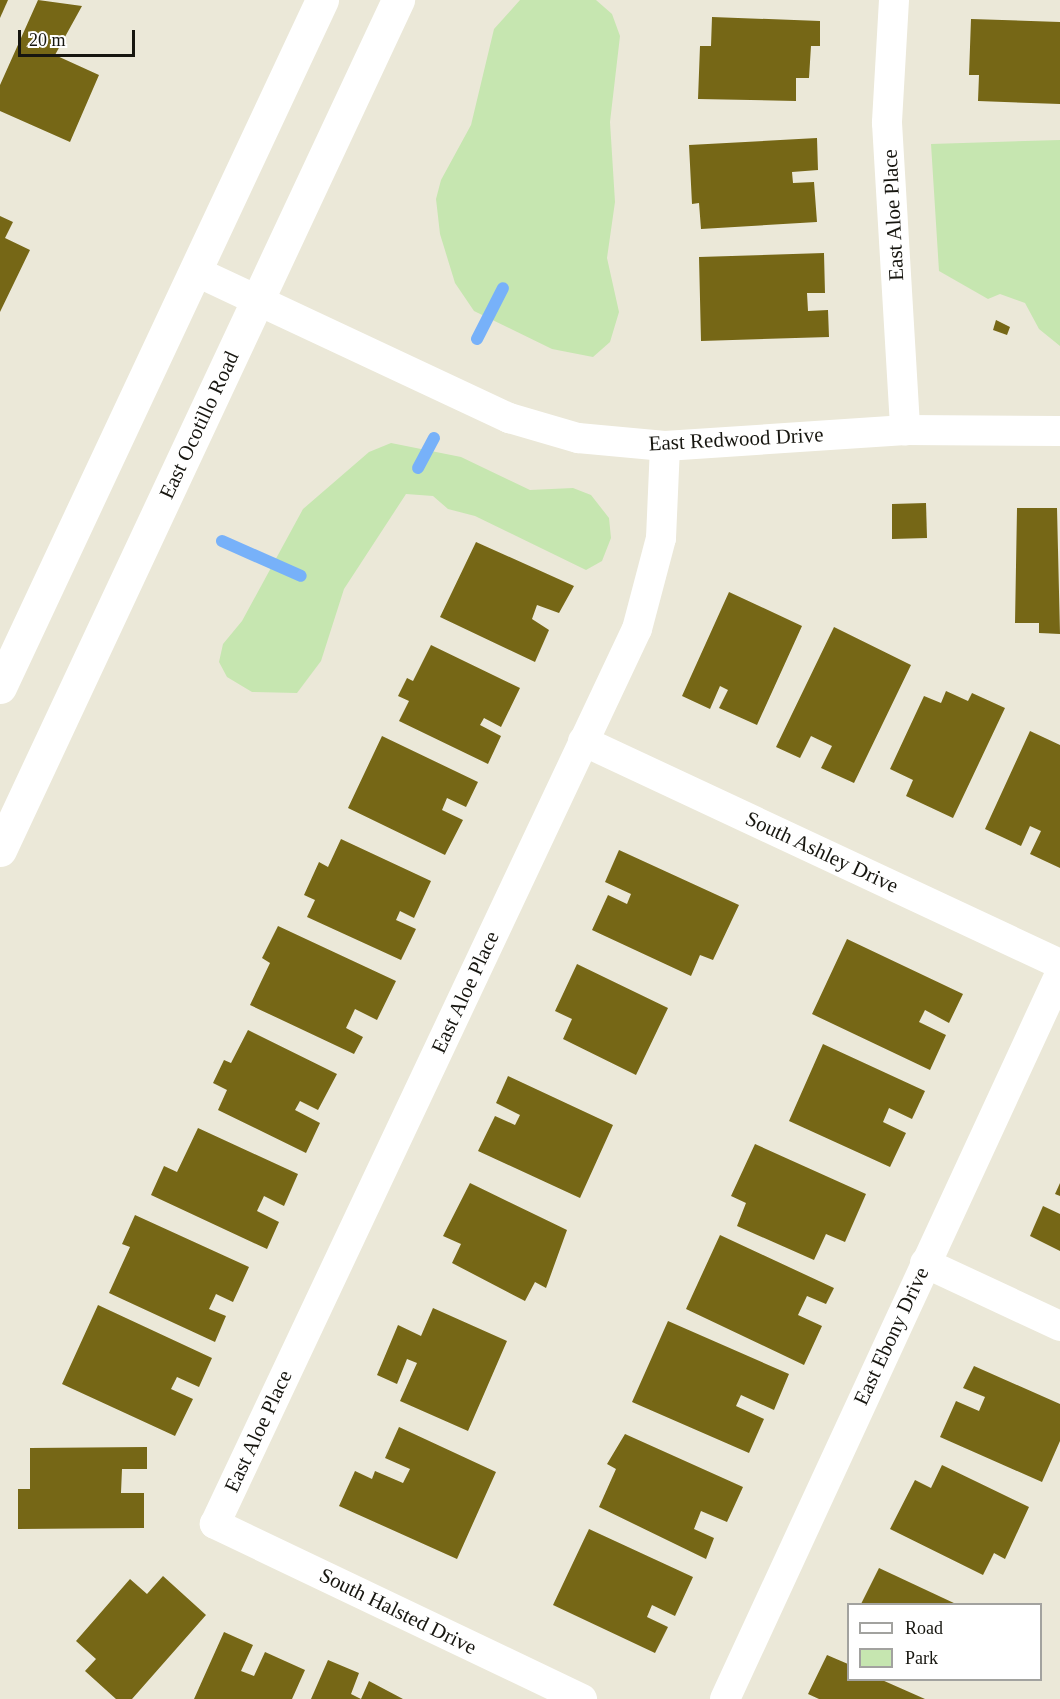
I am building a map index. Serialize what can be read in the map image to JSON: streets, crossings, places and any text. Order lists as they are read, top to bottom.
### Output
{
  "streets": {
    "main road": ["East Ocotillo Road"],
    "street": [
      "East Aloe Place",
      "East Redwood Drive",
      "South Ashley Drive",
      "East Ebony Drive",
      "South Halsted Drive"
    ]
  },
  "crossings": [
    ["East Aloe Place", "East Redwood Drive"],
    ["East Aloe Place", "South Ashley Drive"],
    ["East Aloe Place", "South Halsted Drive"],
    ["East Ocotillo Road", "East Redwood Drive"]
  ],
  "legend": ["Road", "Park"],
  "scale_bar": "20 m"
}
